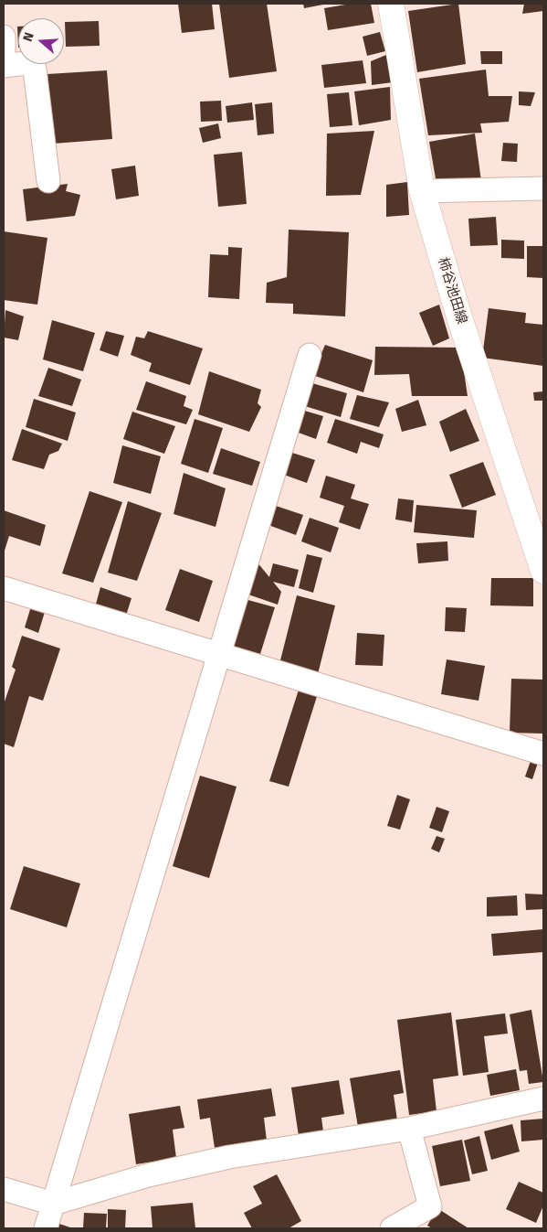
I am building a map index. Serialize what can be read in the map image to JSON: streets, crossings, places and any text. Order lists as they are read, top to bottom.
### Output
{
  "streets": {
    "main road": ["柿谷池田線"]
  },
  "north": "left"
}
